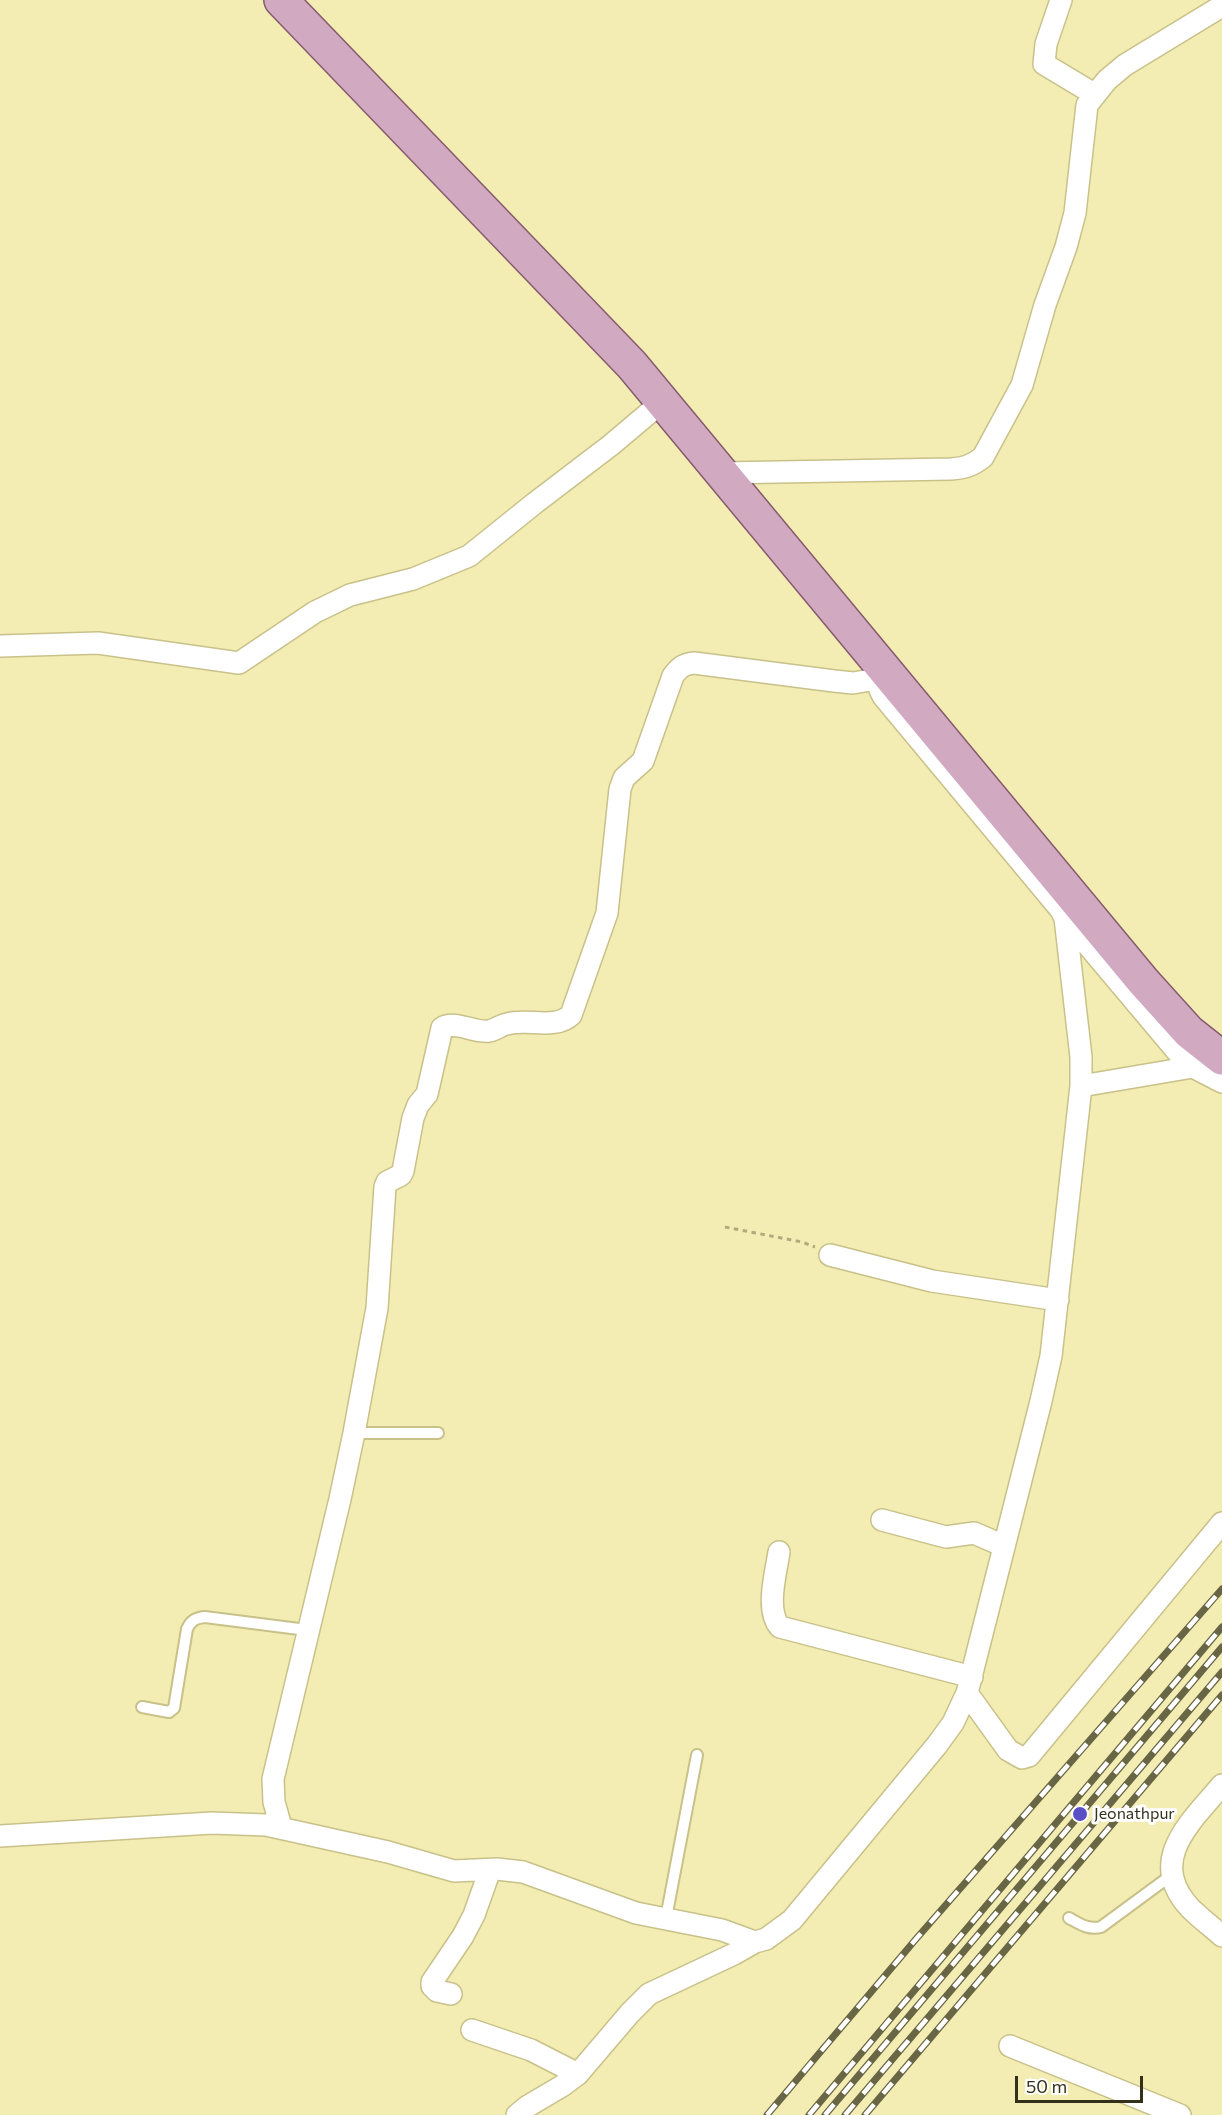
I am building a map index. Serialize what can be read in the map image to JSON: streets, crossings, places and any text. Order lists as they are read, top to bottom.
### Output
{
  "places": ["Jeonathpur"],
  "scale_bar": "50 m"
}
